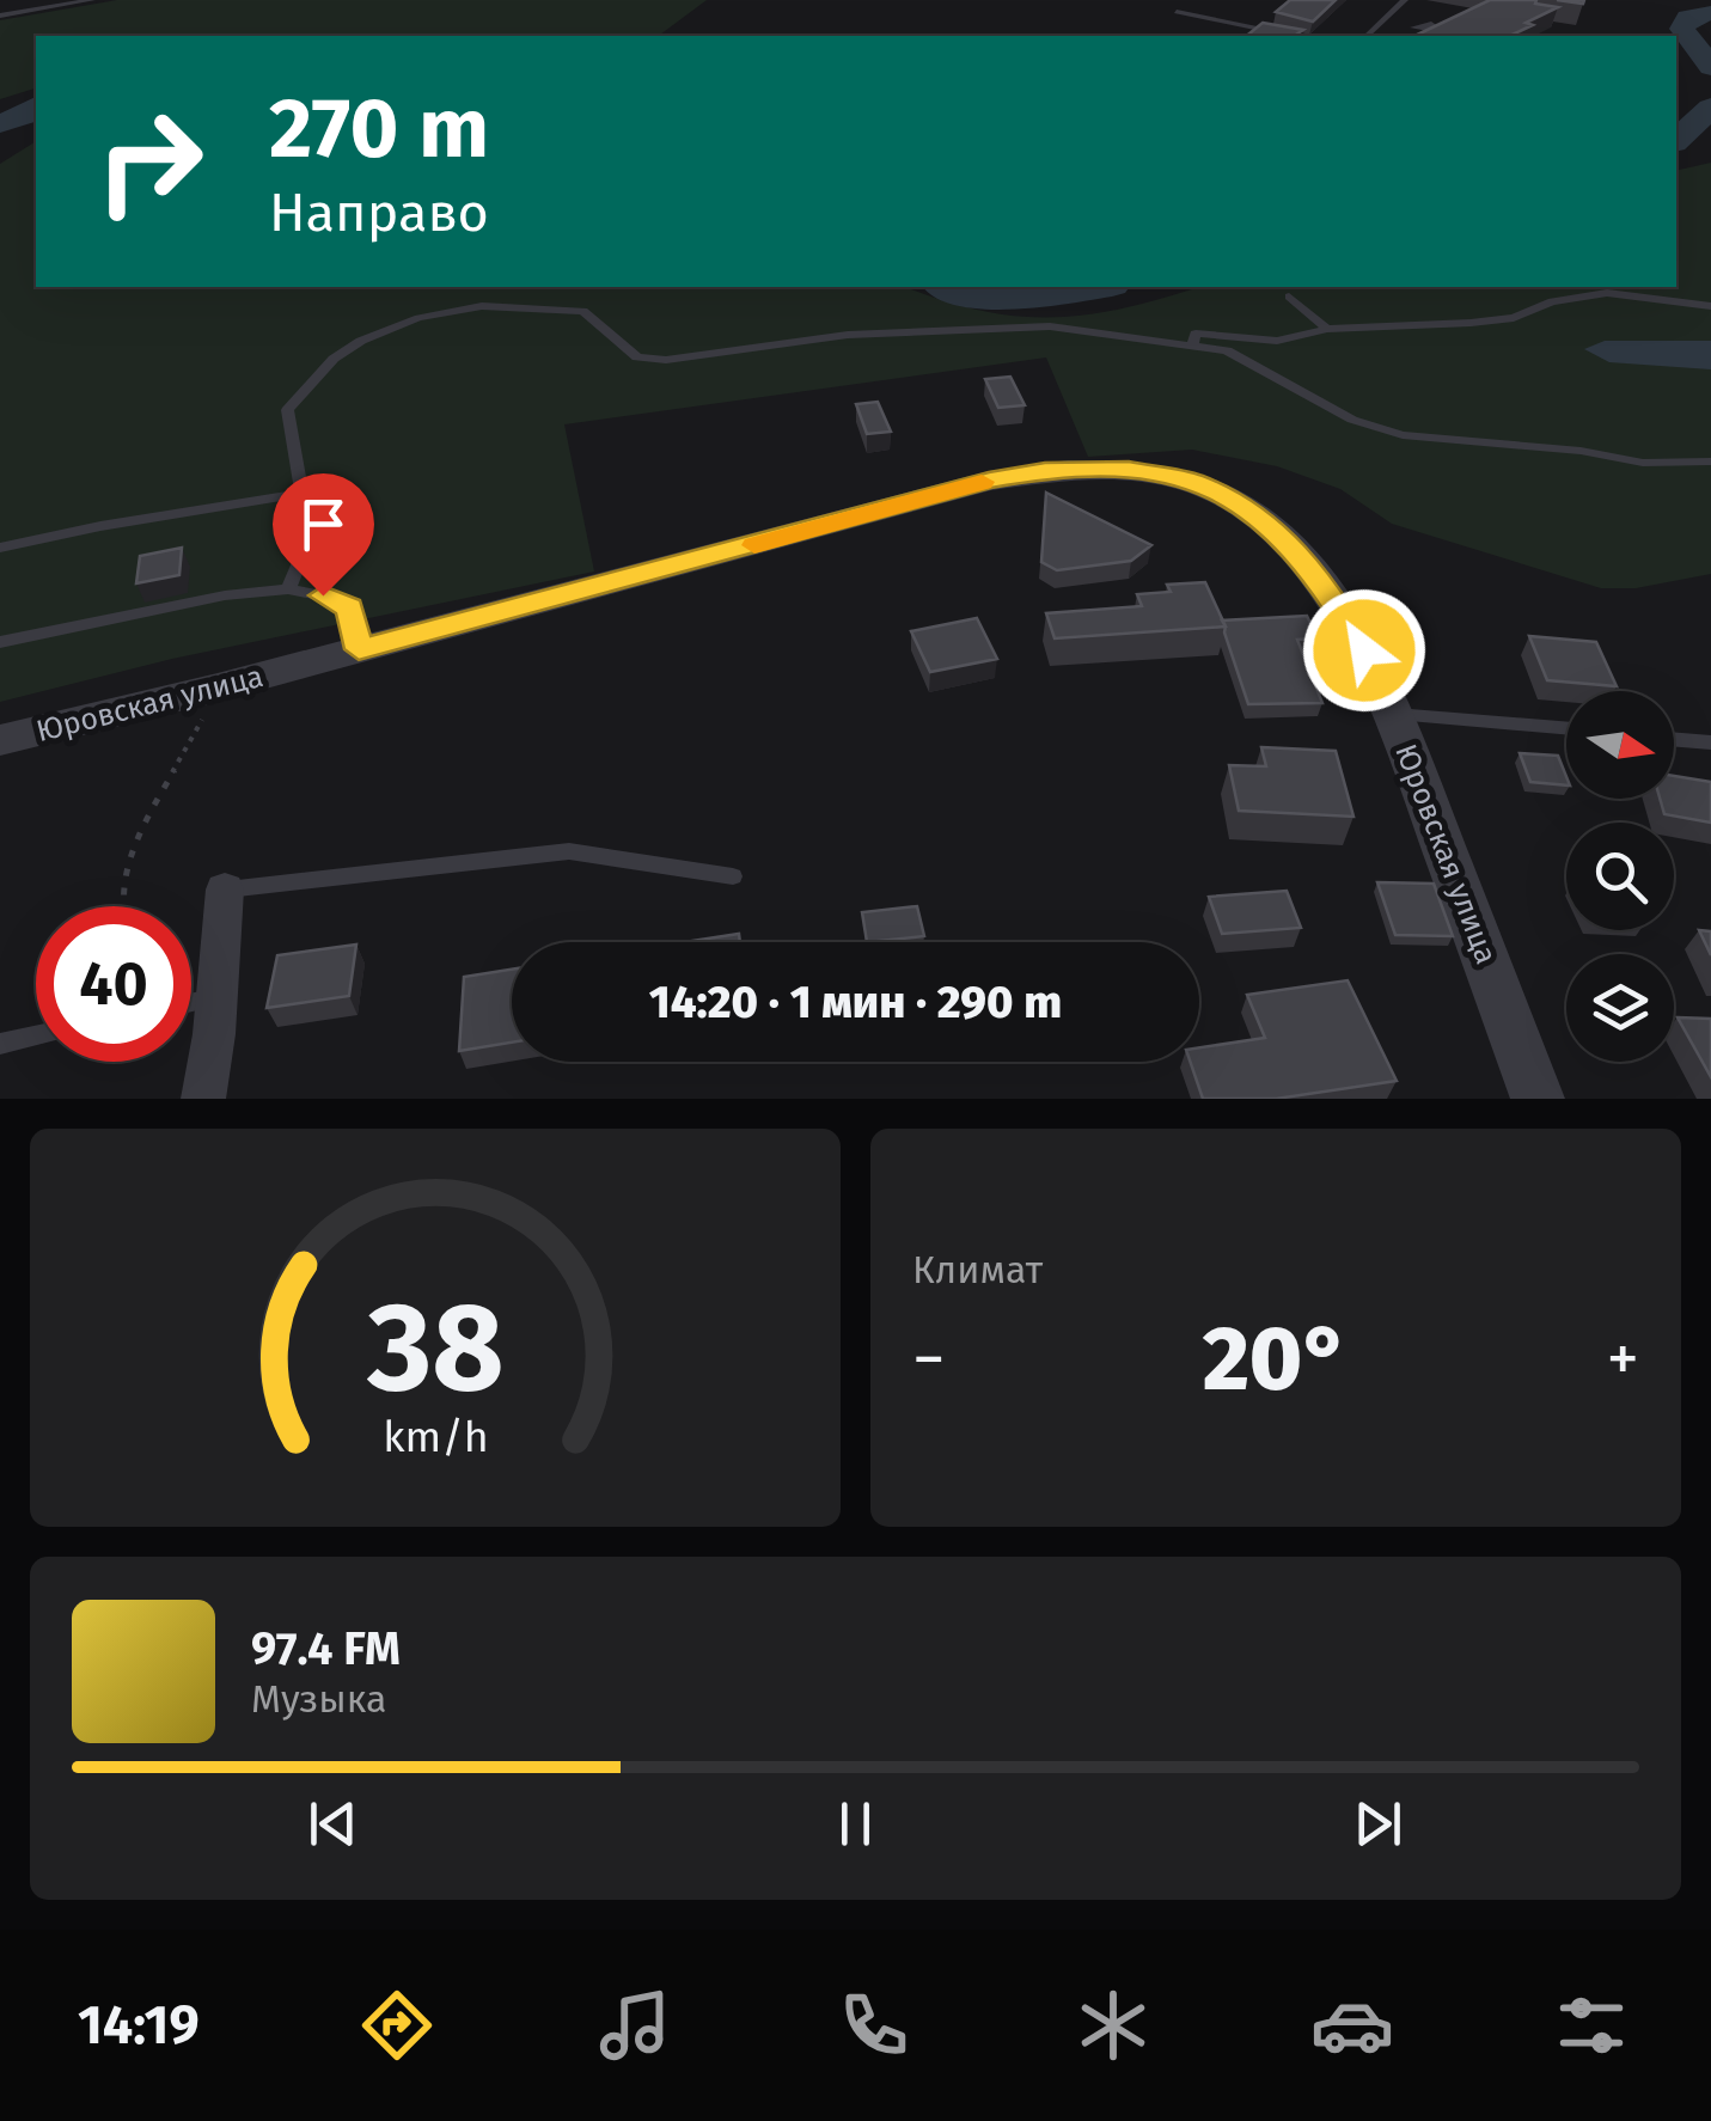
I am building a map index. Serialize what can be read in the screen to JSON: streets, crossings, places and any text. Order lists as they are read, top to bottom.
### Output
{
  "streets": {
    "street": ["Юровская улица"]
  },
  "north": "right",
  "page": {
    "turn": ["270 m", "Направо"],
    "limit": "40",
    "trip": "14:20 · 1 мин · 290 m",
    "tile": "Климат",
    "heat": ["−", "20°", "+"],
    "song": ["97.4 FM", "Музыка"],
    "tabs": "14:19",
    "gauge": ["38", "km/h"]
  }
}
